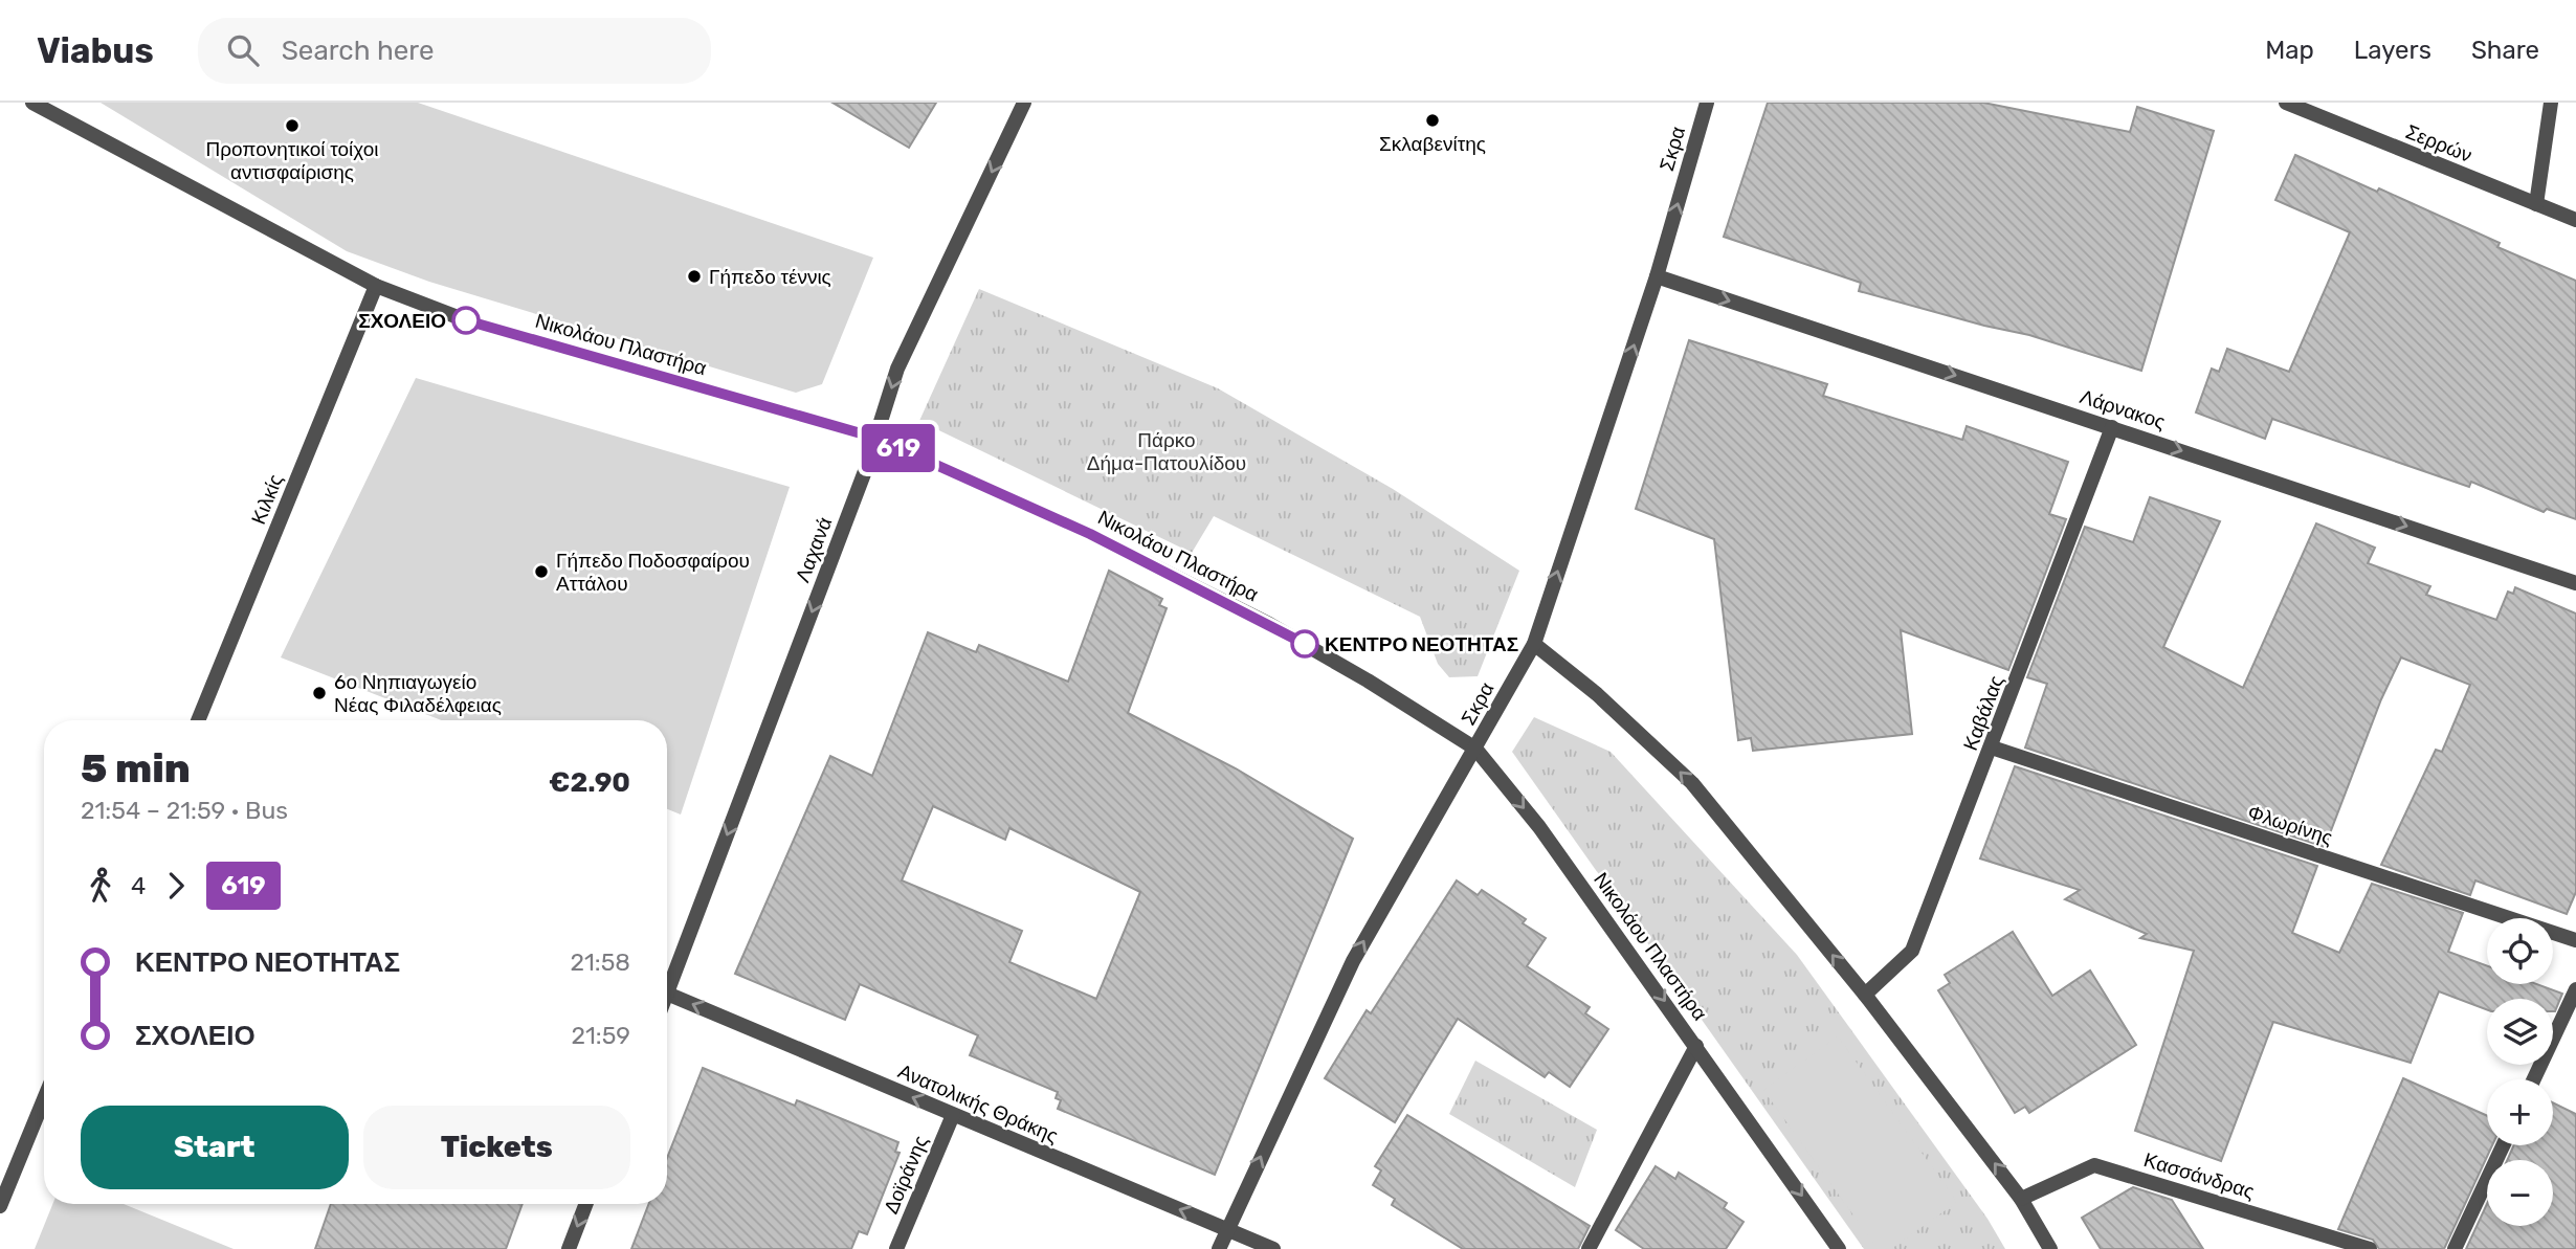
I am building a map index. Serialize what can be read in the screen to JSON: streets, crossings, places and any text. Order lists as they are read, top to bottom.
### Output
{
  "streets": {
    "street": [
      "Σερρών",
      "Σκρα",
      "Νικολάου Πλαστήρα",
      "Λάρνακος",
      "Κιλκίς",
      "Λαχανά",
      "Καβάλας",
      "Φλωρίνης",
      "Ανατολικής Θράκης",
      "Δοϊράνης",
      "Κασσάνδρας"
    ]
  },
  "crossings": [
    ["Σκρα", "Νικολάου Πλαστήρα"],
    ["Σκρα", "Λάρνακος"],
    ["Σκρα", "Ανατολικής Θράκης"],
    ["Νικολάου Πλαστήρα", "Κιλκίς"],
    ["Νικολάου Πλαστήρα", "Λαχανά"],
    ["Λάρνακος", "Καβάλας"],
    ["Λαχανά", "Ανατολικής Θράκης"],
    ["Καβάλας", "Φλωρίνης"],
    ["Ανατολικής Θράκης", "Δοϊράνης"]
  ],
  "one_way": [
    "Σκρα",
    "Λάρνακος",
    "Λαχανά",
    "Ανατολικής Θράκης"
  ],
  "parks": ["Πάρκο Δήμα-Πατουλίδου"],
  "places": [
    "Σκλαβενίτης",
    "Προπονητικοί τοίχοι αντισφαίρισης",
    "Γήπεδο τέννις",
    "ΣΧΟΛΕΙΟ",
    "Γήπεδο Ποδοσφαίρου Αττάλου",
    "ΚΕΝΤΡΟ ΝΕΟΤΗΤΑΣ",
    "6ο Νηπιαγωγείο Νέας Φιλαδέλφειας"
  ],
  "lines": ["bus line 619"],
  "page": {
    "header": "Viabus",
    "search": "Search here",
    "nav": ["Map", "Layers", "Share"],
    "on_map": "619",
    "heading": ["5 min", "21:54 – 21:59 · Bus", "€2.90"],
    "legs": ["4", "619"],
    "map_buttons": ["+", "−"],
    "list": [
      {
        "name": "ΚΕΝΤΡΟ ΝΕΟΤΗΤΑΣ",
        "value": "21:58"
      },
      {
        "name": "ΣΧΟΛΕΙΟ",
        "value": "21:59"
      }
    ],
    "buttons": ["Start", "Tickets"]
  }
}
